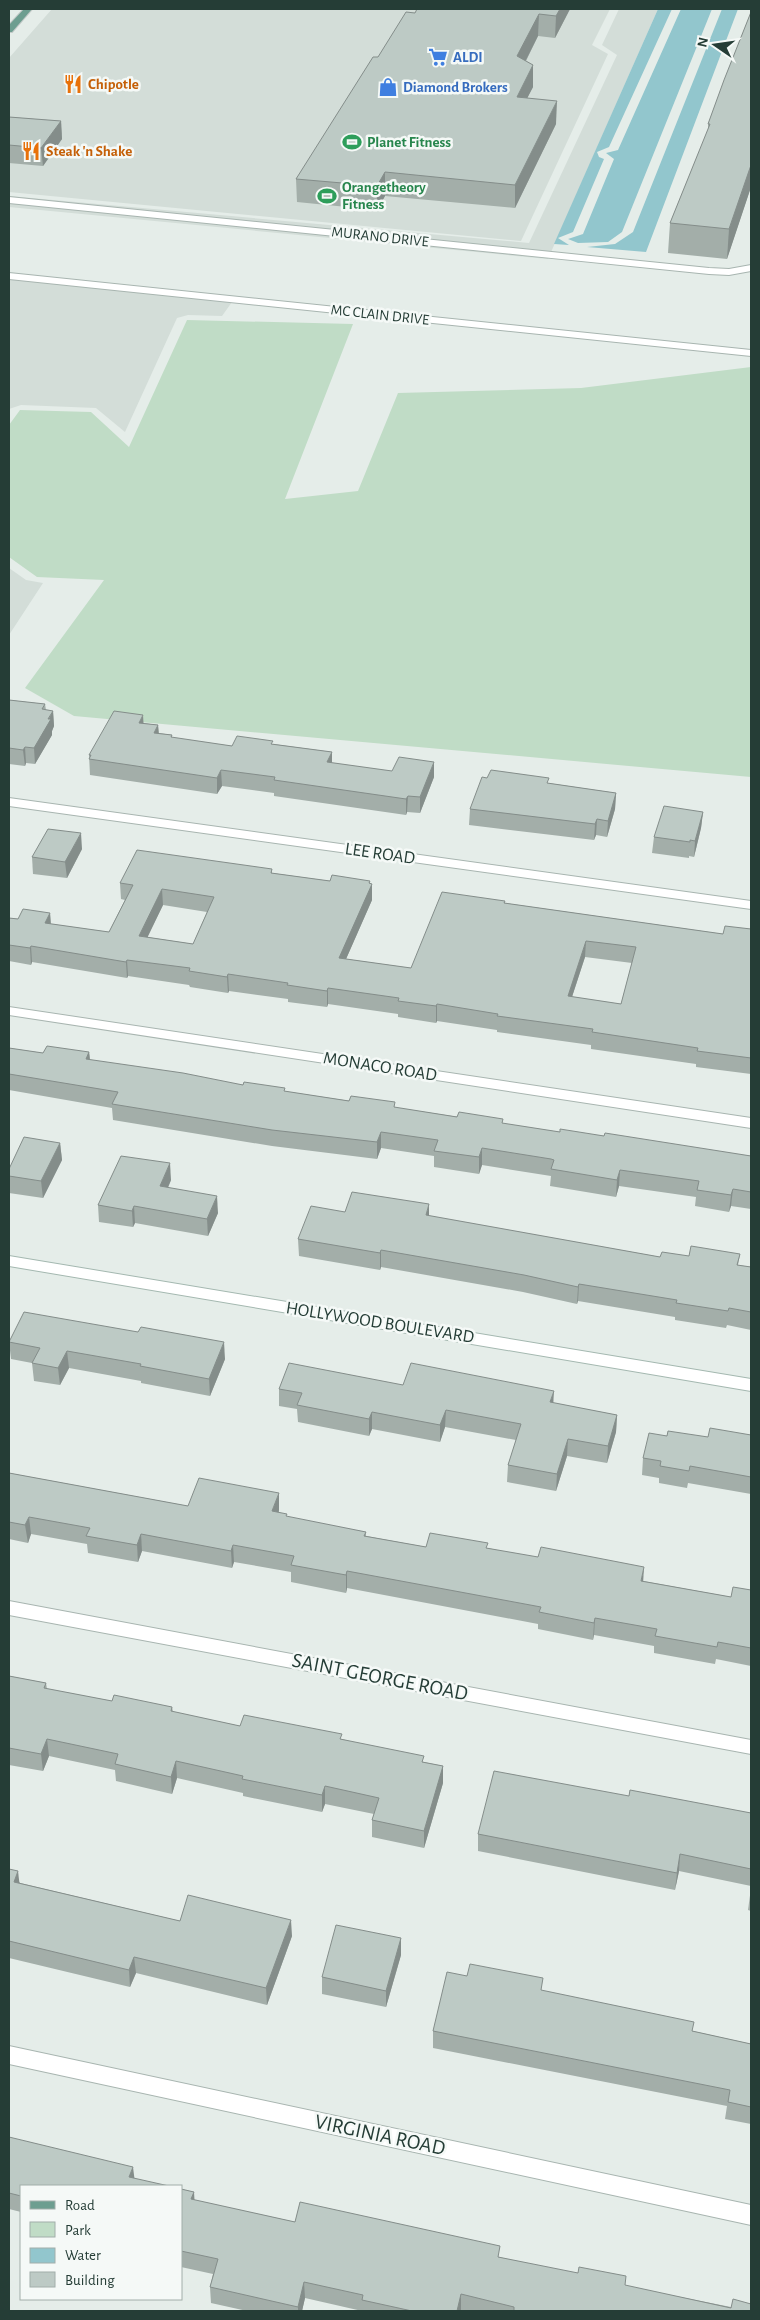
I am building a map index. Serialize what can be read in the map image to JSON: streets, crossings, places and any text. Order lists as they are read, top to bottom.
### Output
{
  "streets": {
    "street": [
      "MURANO DRIVE",
      "MC CLAIN DRIVE",
      "LEE ROAD",
      "MONACO ROAD",
      "HOLLYWOOD BOULEVARD",
      "SAINT GEORGE ROAD",
      "VIRGINIA ROAD"
    ]
  },
  "places": {
    "supermarket": ["ALDI"],
    "restaurant": ["Chipotle", "Steak 'n Shake"],
    "shop": ["Diamond Brokers"],
    "sports": ["Planet Fitness", "Orangetheory Fitness"]
  },
  "legend": [
    "Road",
    "Park",
    "Water",
    "Building"
  ],
  "north": "left"
}
